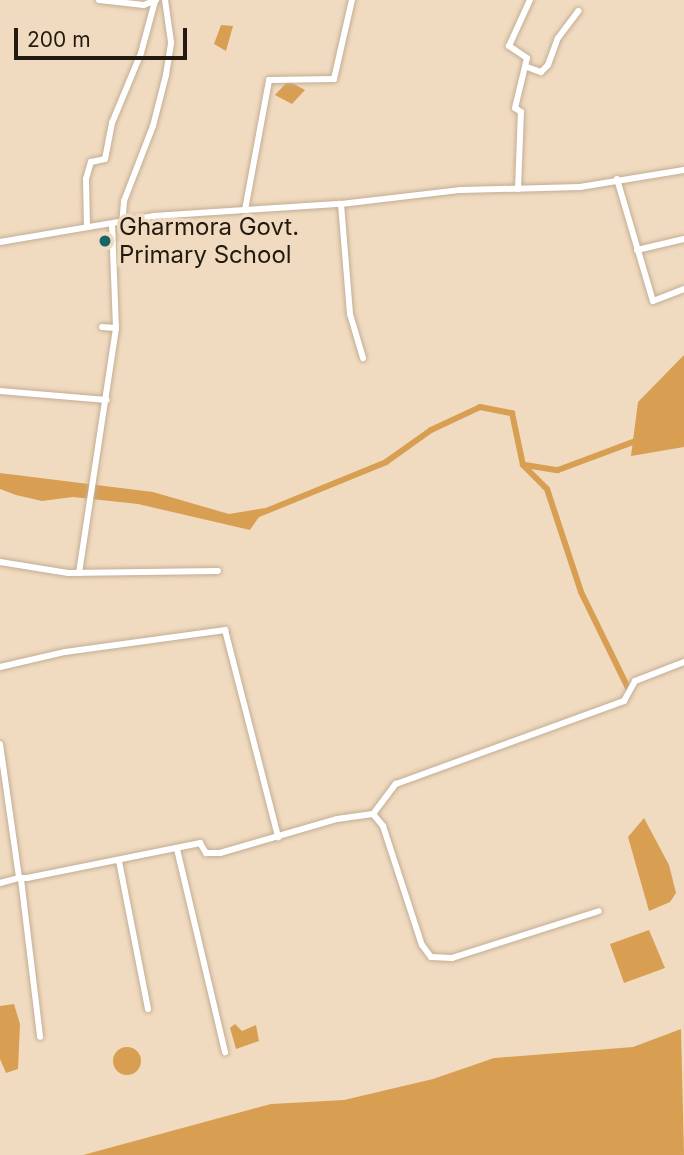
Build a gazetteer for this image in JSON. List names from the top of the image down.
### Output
{
  "places": ["Gharmora Govt. Primary School"],
  "scale_bar": "200 m"
}
